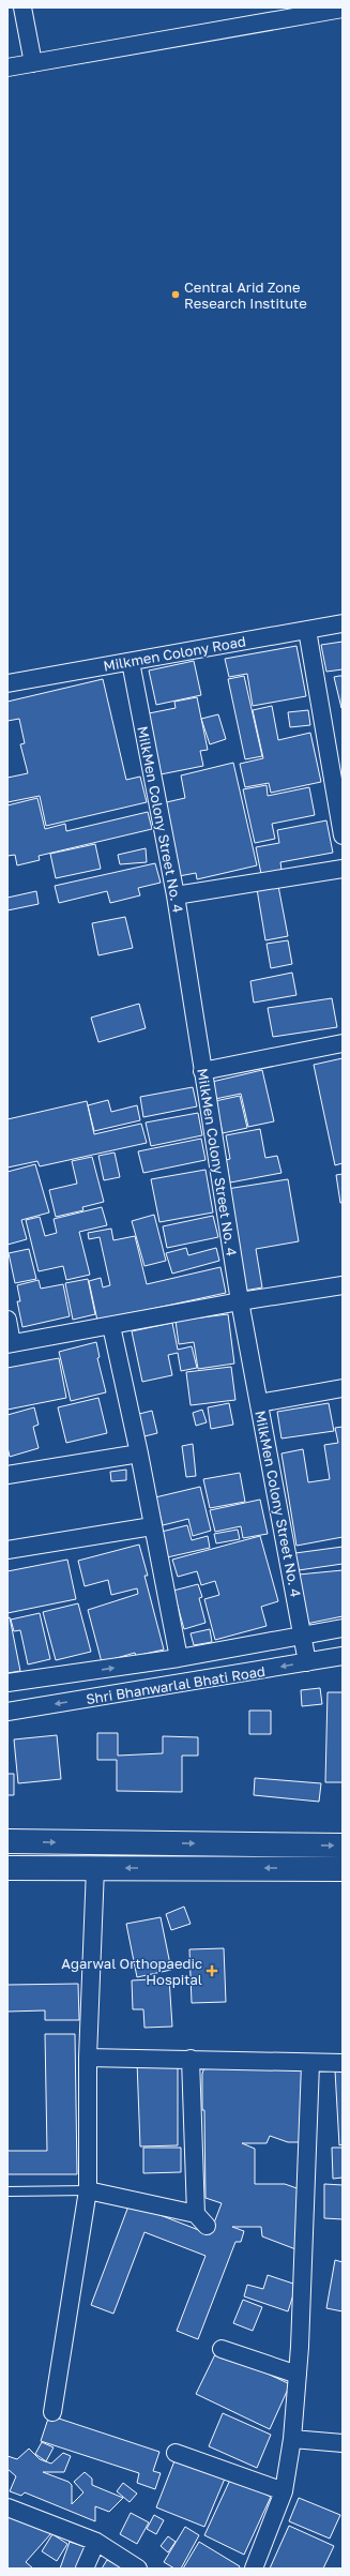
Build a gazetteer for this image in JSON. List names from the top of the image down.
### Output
{
  "streets": {
    "street": ["Milkmen Colony Road", "MilkMen Colony Street No. 4", "Shri Bhanwarlal Bhati Road"]
  },
  "crossings": [
    ["Milkmen Colony Road", "MilkMen Colony Street No. 4"],
    ["MilkMen Colony Street No. 4", "Shri Bhanwarlal Bhati Road"]
  ],
  "places": {
    "other": ["Central Arid Zone Research Institute"],
    "health": ["Agarwal Orthopaedic Hospital"]
  }
}
